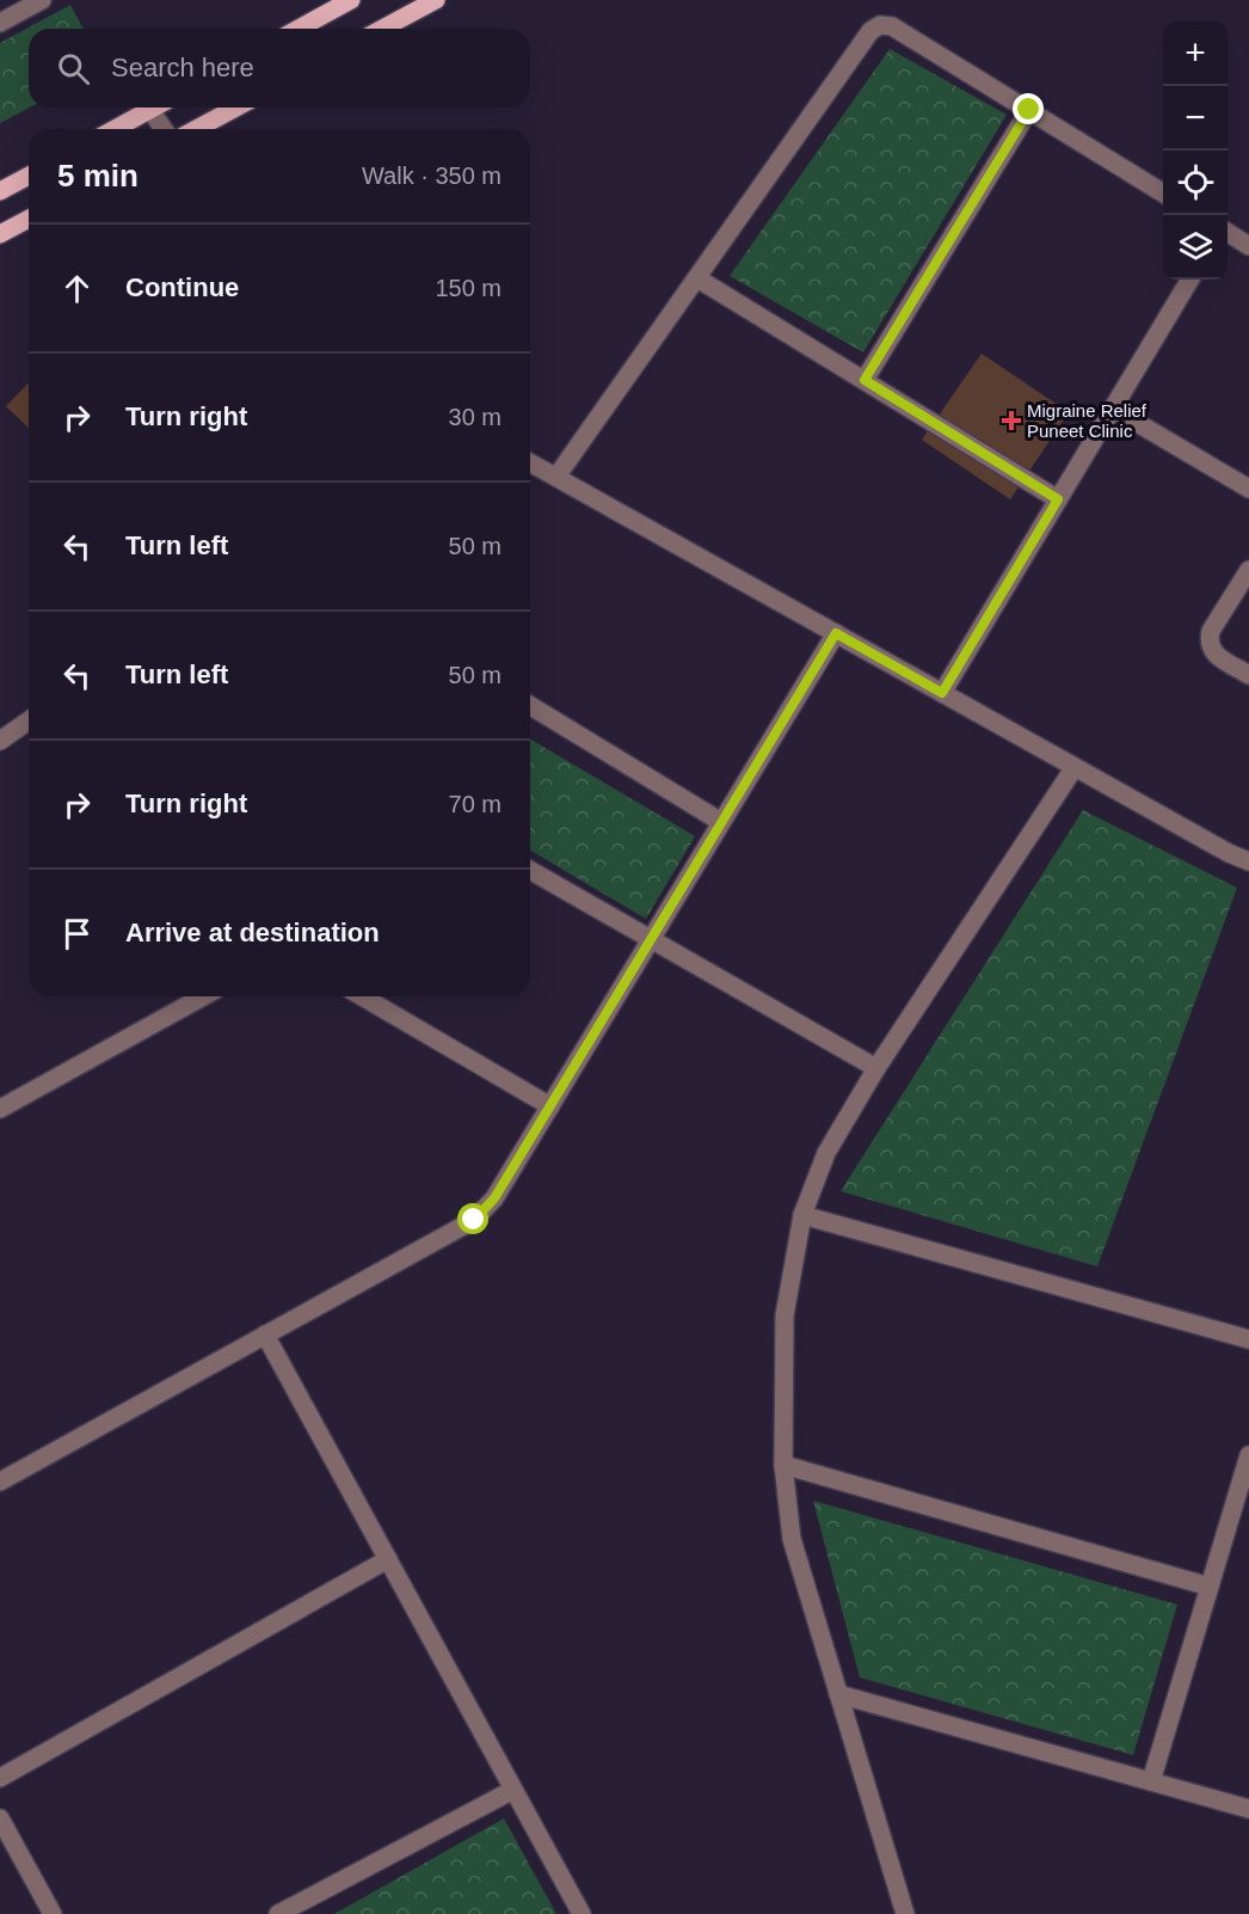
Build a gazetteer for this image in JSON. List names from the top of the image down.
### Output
{
  "places": {
    "health": ["Migraine Relief Puneet Clinic"]
  },
  "page": {
    "map_buttons": ["+", "−"],
    "search": "Search here",
    "heading": ["5 min", "Walk · 350 m"],
    "list": [
      ["Continue", "150 m"],
      ["Turn right", "30 m"],
      ["Turn left", "50 m"],
      ["Turn left", "50 m"],
      ["Turn right", "70 m"],
      "Arrive at destination"
    ]
  }
}
